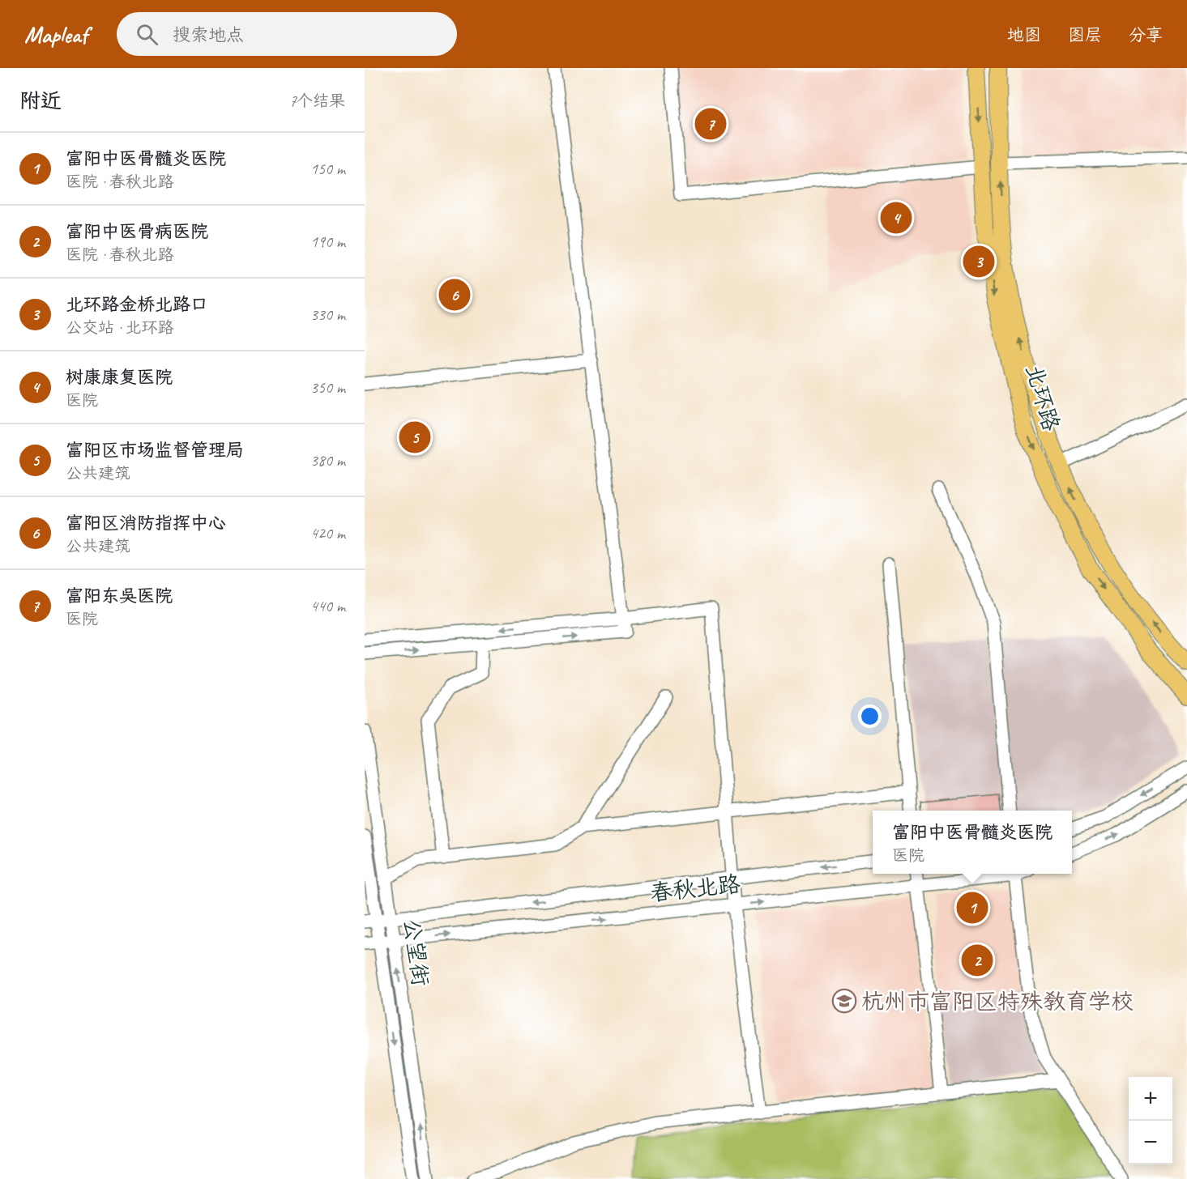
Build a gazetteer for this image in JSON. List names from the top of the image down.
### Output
{
  "streets": {
    "main road": ["北环路"],
    "street": ["春秋北路", "公望街"]
  },
  "crossings": [
    ["春秋北路", "公望街"]
  ],
  "places": {
    "school or university": ["杭州市富阳区特殊教育学校"]
  },
  "page": {
    "header": "Mapleaf",
    "search": "搜索地点",
    "nav": ["地图", "图层", "分享"],
    "heading": ["附近", "7个结果"],
    "pins": [
      "7",
      "4",
      "3",
      "6",
      "5",
      "1",
      "2"
    ],
    "list": [
      {
        "mark": "1",
        "name": "富阳中医骨髓炎医院",
        "note": "医院 · 春秋北路",
        "value": "150 m"
      },
      {
        "mark": "2",
        "name": "富阳中医骨病医院",
        "note": "医院 · 春秋北路",
        "value": "190 m"
      },
      {
        "mark": "3",
        "name": "北环路金桥北路口",
        "note": "公交站 · 北环路",
        "value": "330 m"
      },
      {
        "mark": "4",
        "name": "树康康复医院",
        "note": "医院",
        "value": "350 m"
      },
      {
        "mark": "5",
        "name": "富阳区市场监督管理局",
        "note": "公共建筑",
        "value": "380 m"
      },
      {
        "mark": "6",
        "name": "富阳区消防指挥中心",
        "note": "公共建筑",
        "value": "420 m"
      },
      {
        "mark": "7",
        "name": "富阳东吴医院",
        "note": "医院",
        "value": "440 m"
      }
    ],
    "popup": ["富阳中医骨髓炎医院", "医院"],
    "map_buttons": ["+", "−"]
  }
}
